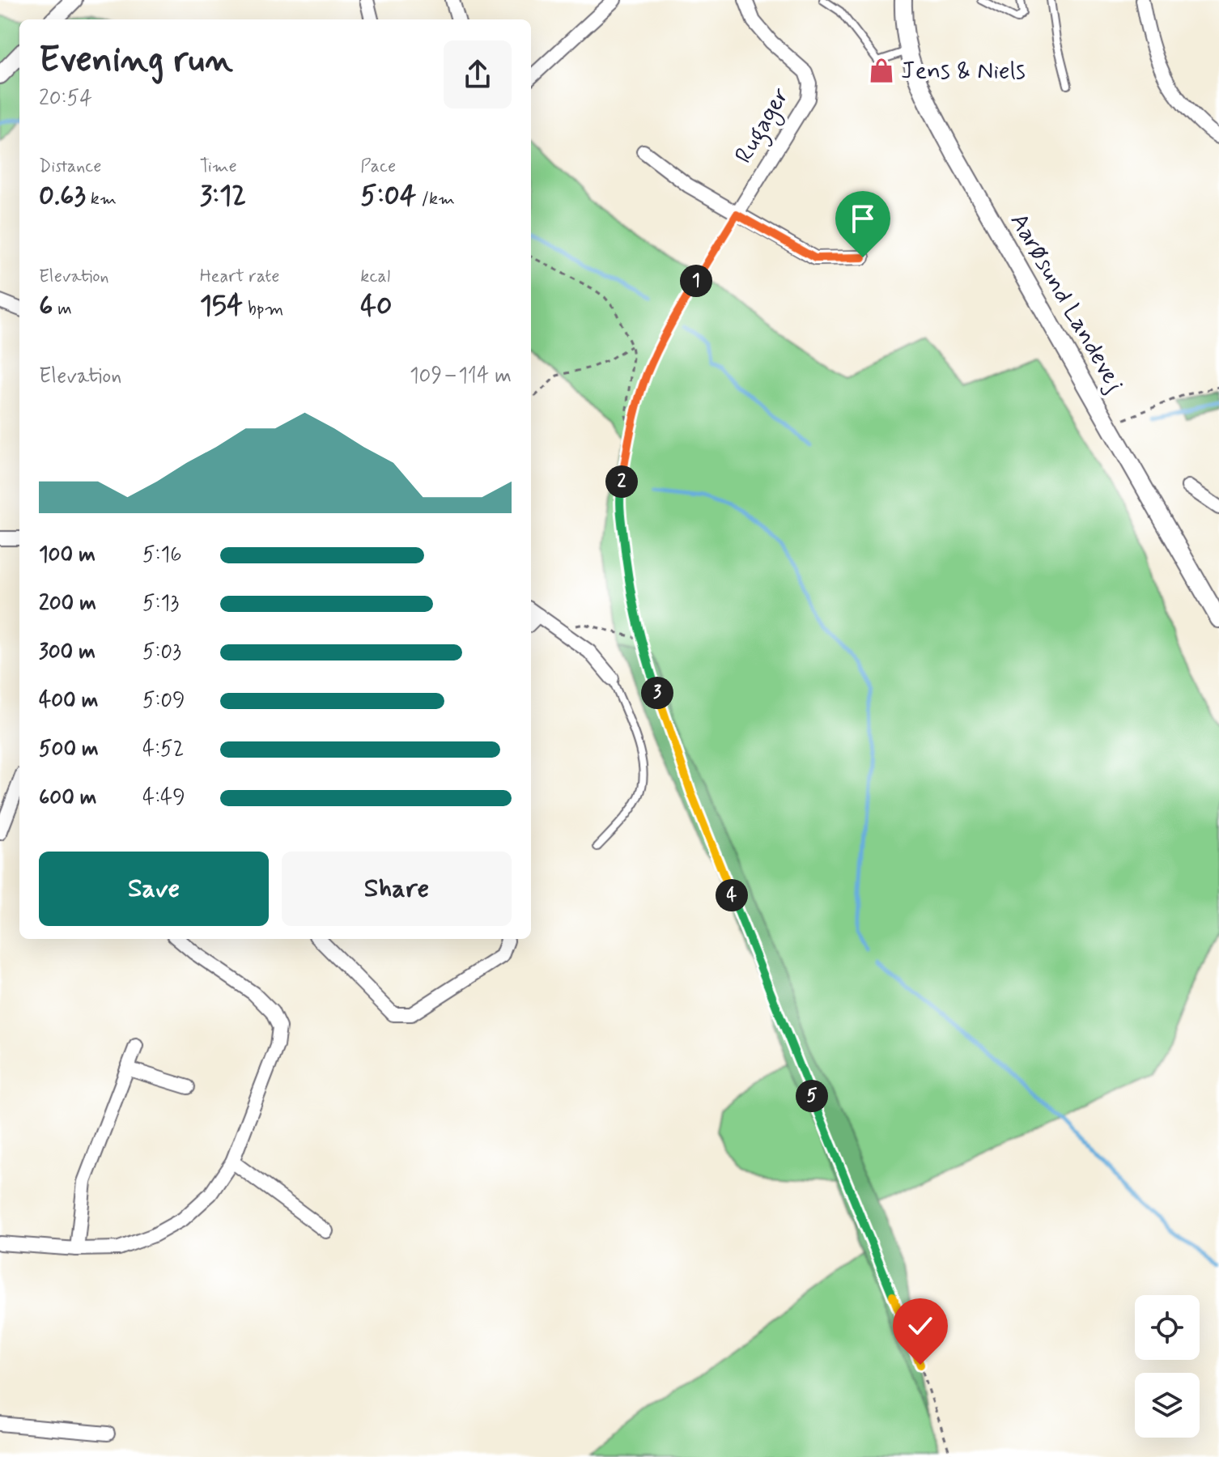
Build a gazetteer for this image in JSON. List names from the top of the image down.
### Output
{
  "streets": {
    "street": ["Rugager", "Aarøsund Landevej"]
  },
  "places": {
    "shop": ["Jens & Niels"]
  },
  "page": {
    "heading": ["Evening run", "20:54"],
    "stats": [
      ["Distance", "0.63 km"],
      ["Time", "3:12"],
      ["Pace", "5:04 /km"],
      ["Elevation", "6 m"],
      ["Heart rate", "154 bpm"],
      ["kcal", "40"]
    ],
    "pins": [
      "1",
      "2",
      "3",
      "4",
      "5"
    ],
    "chart": ["Elevation", "109–114 m"],
    "list": [
      {
        "name": "100 m",
        "note": "5:16"
      },
      {
        "name": "200 m",
        "note": "5:13"
      },
      {
        "name": "300 m",
        "note": "5:03"
      },
      {
        "name": "400 m",
        "note": "5:09"
      },
      {
        "name": "500 m",
        "note": "4:52"
      },
      {
        "name": "600 m",
        "note": "4:49"
      }
    ],
    "buttons": ["Save", "Share"]
  }
}
